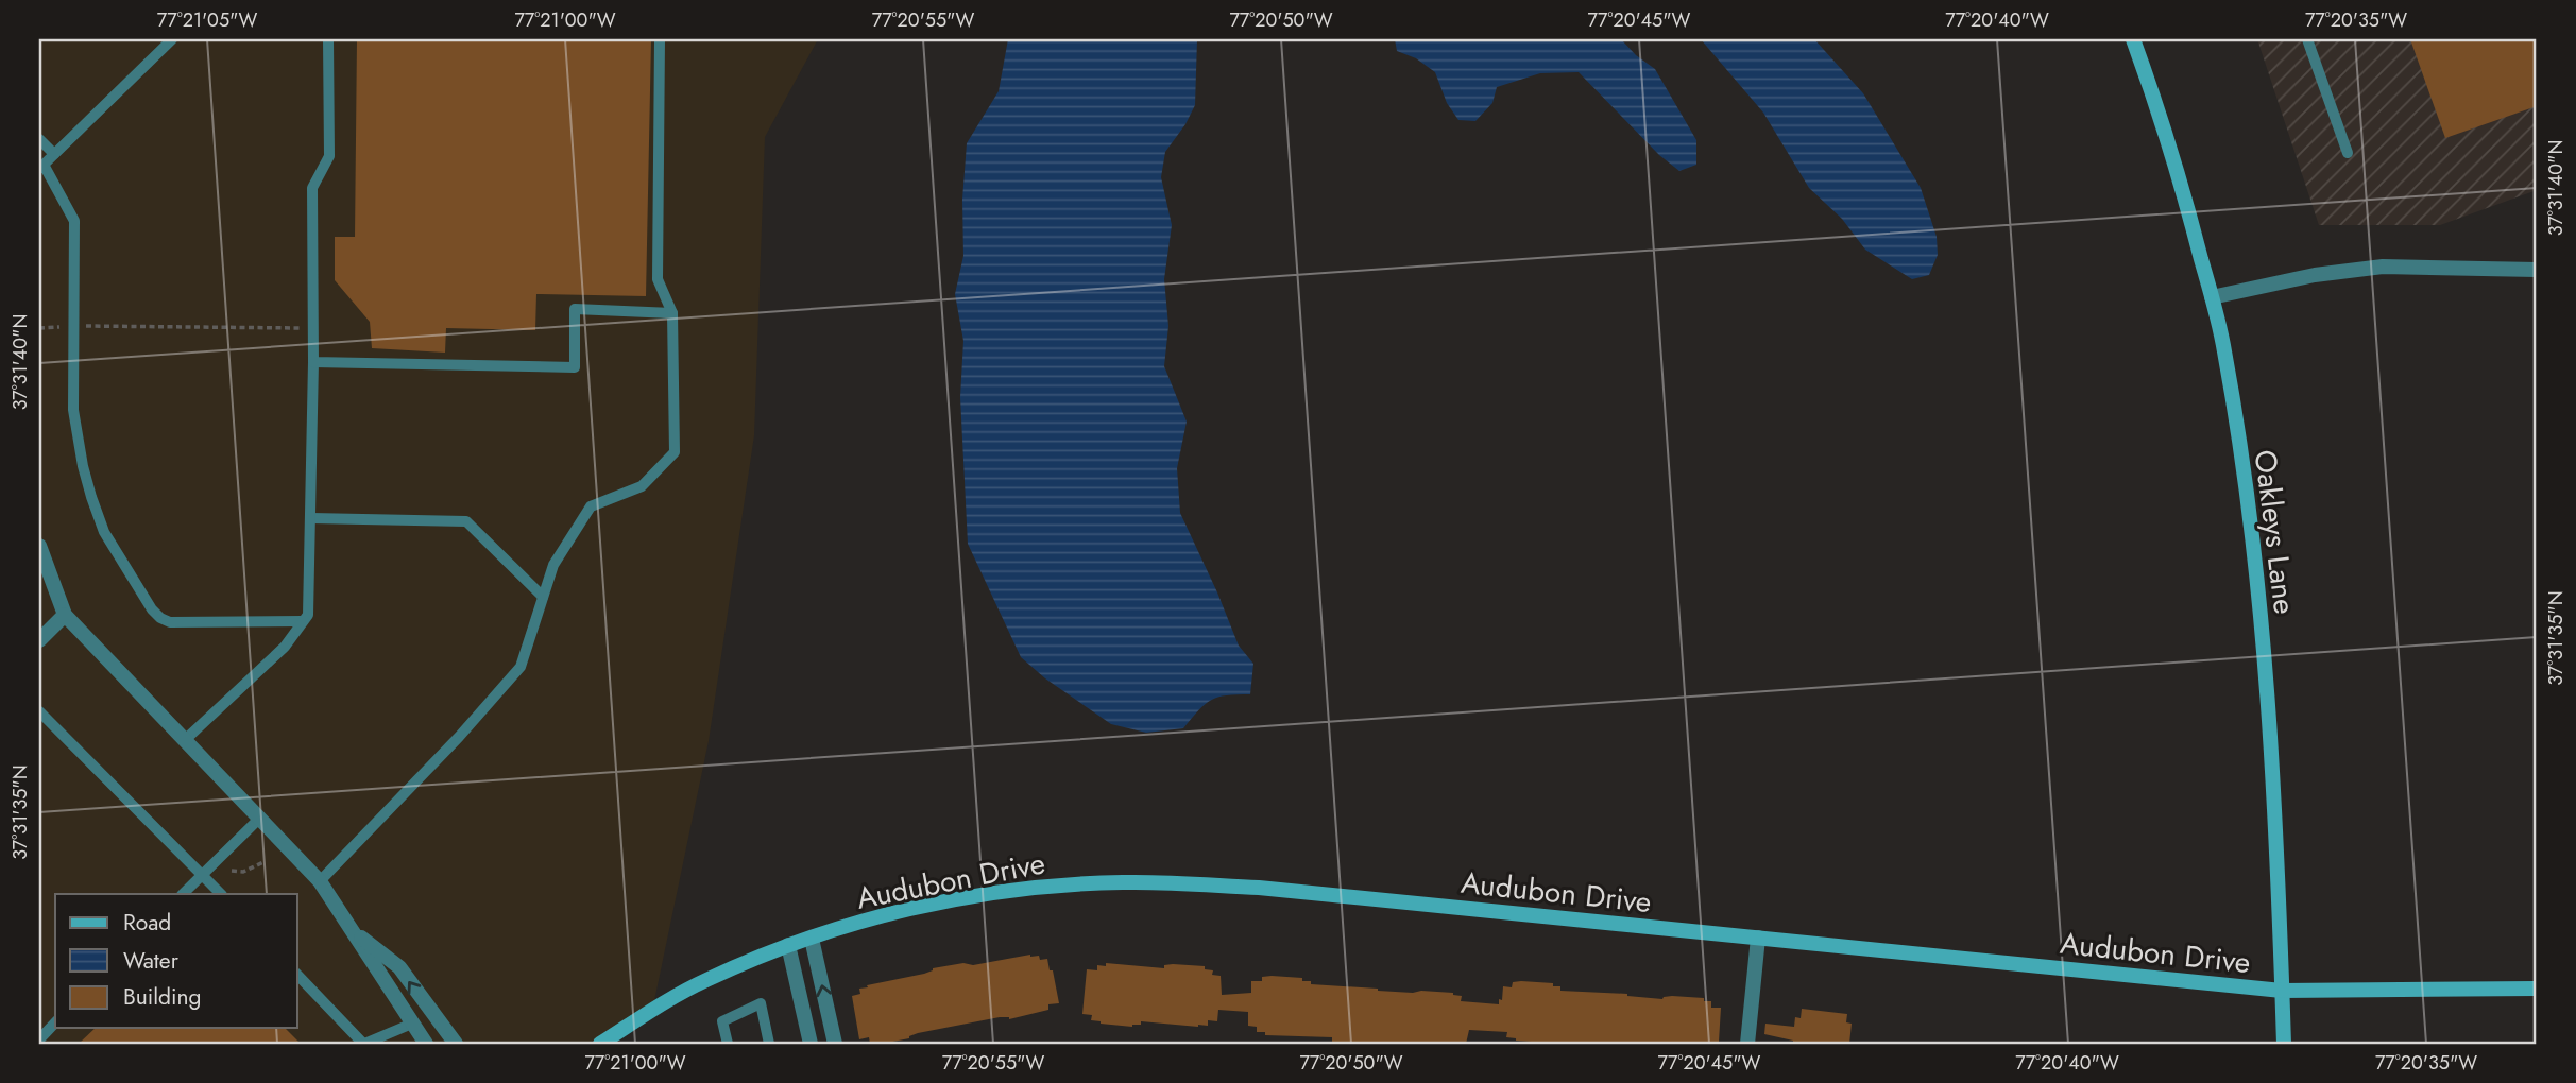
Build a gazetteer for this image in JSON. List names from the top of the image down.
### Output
{
  "streets": {
    "street": ["Oakleys Lane", "Audubon Drive"]
  },
  "crossings": [
    ["Oakleys Lane", "Audubon Drive"]
  ],
  "legend": ["Road", "Water", "Building"],
  "coordinates": [
    "77°21'05\"W",
    "77°21'00\"W",
    "77°20'55\"W",
    "77°20'50\"W",
    "77°20'45\"W",
    "77°20'40\"W",
    "77°20'35\"W",
    "37°31'40\"N",
    "37°31'35\"N"
  ]
}
